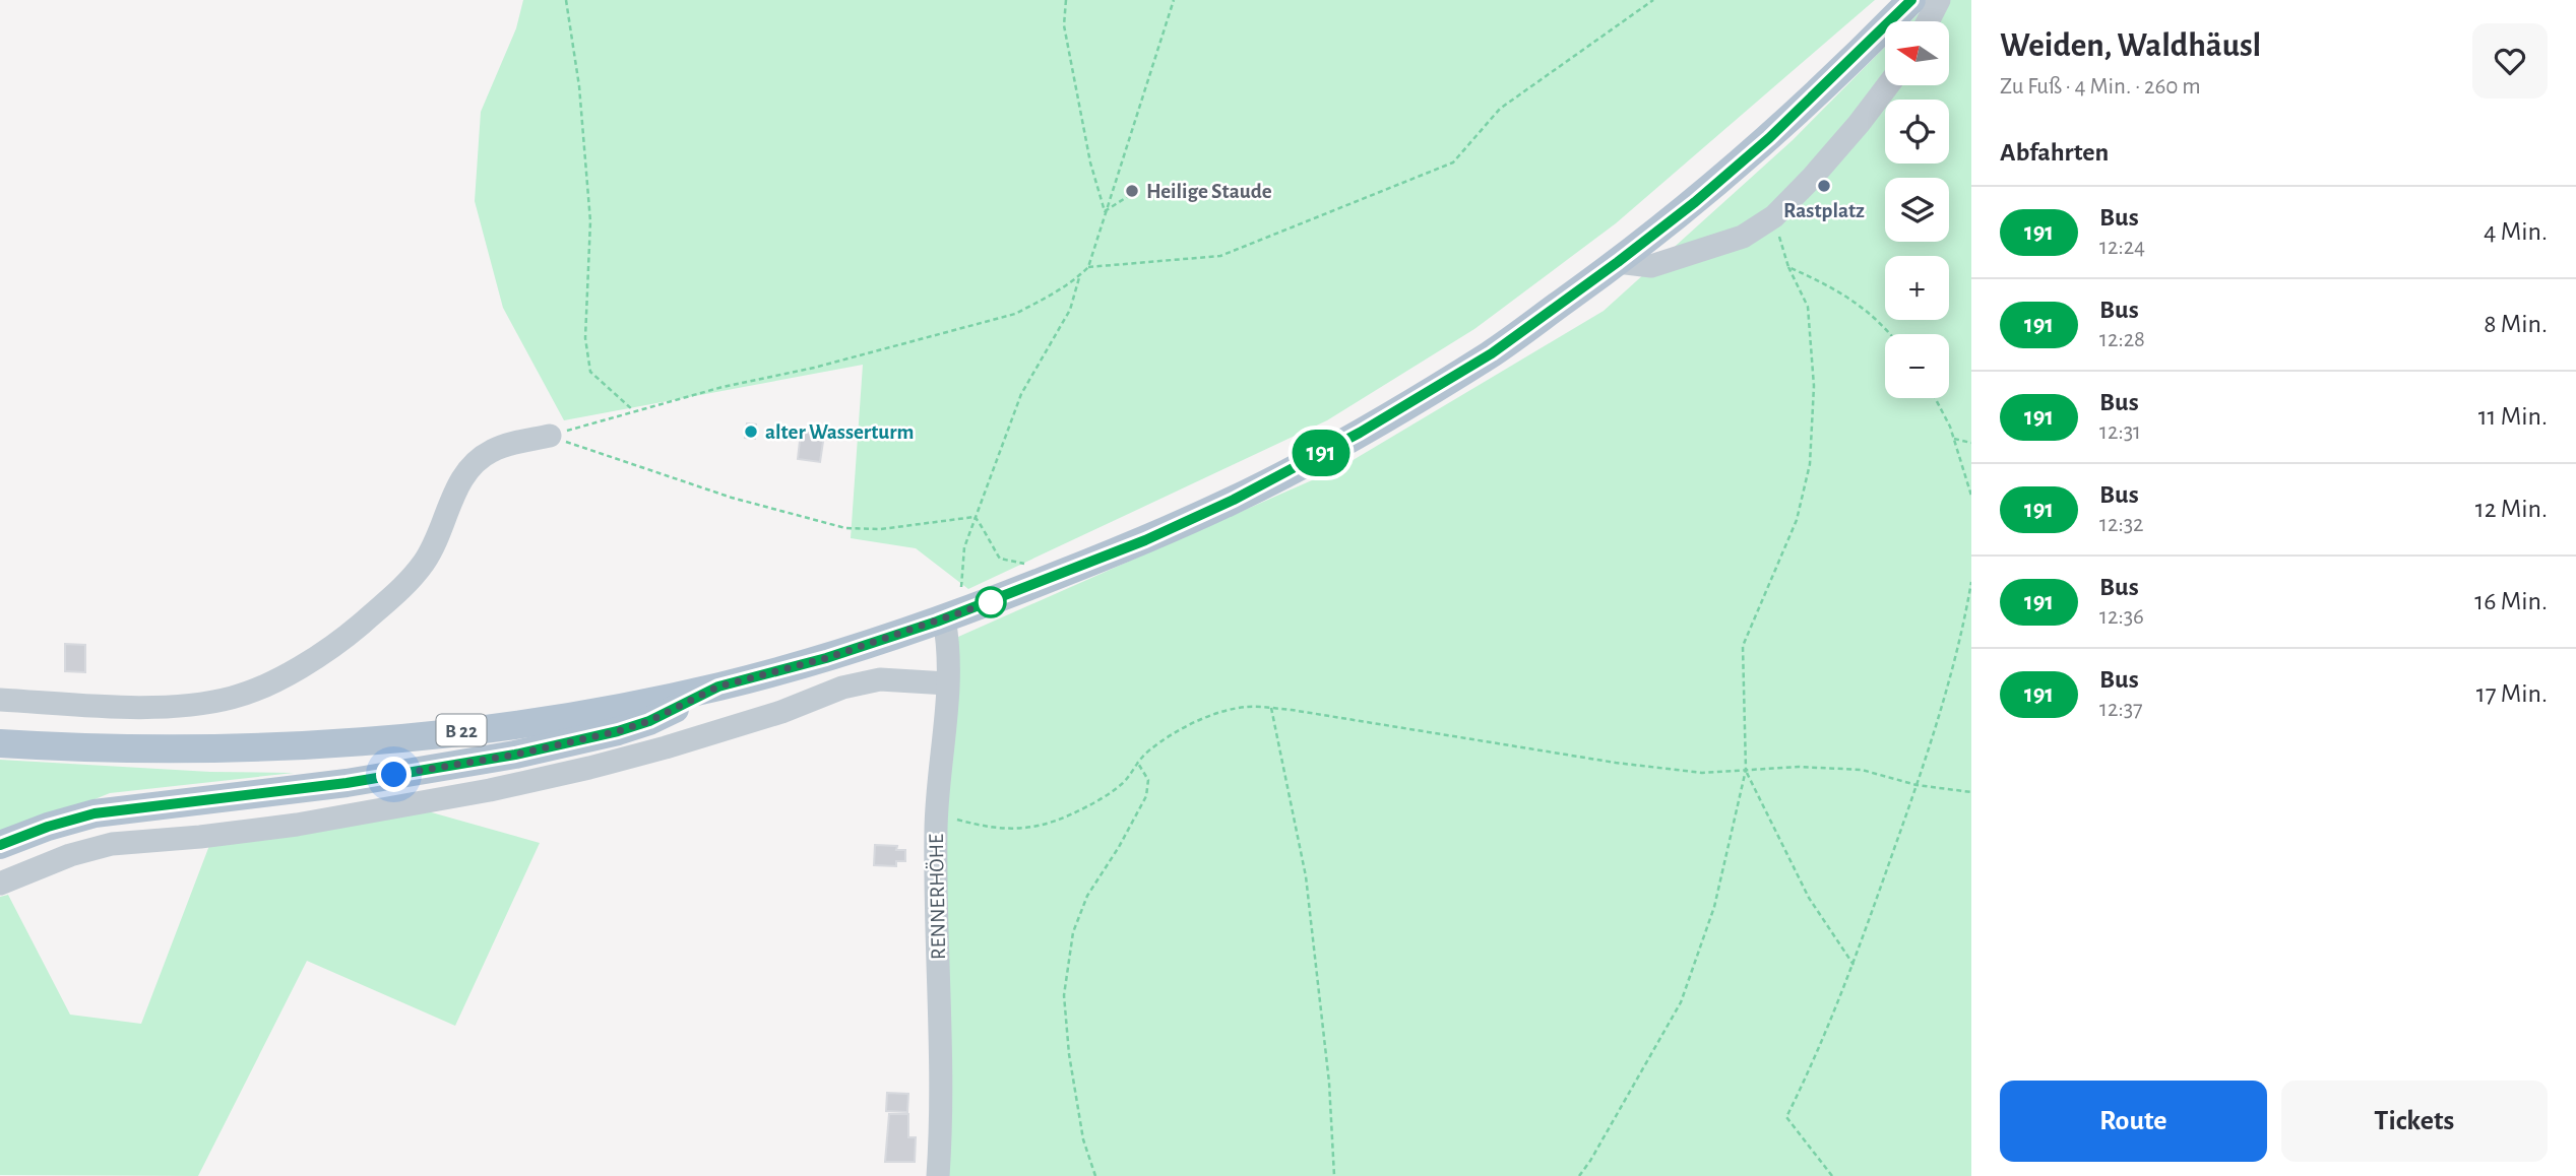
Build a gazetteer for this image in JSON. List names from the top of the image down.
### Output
{
  "streets": {
    "main road": ["B 22"],
    "street": ["RENNERHÖHE"]
  },
  "crossings": [
    ["B 22", "RENNERHÖHE"]
  ],
  "places": ["Rastplatz", "Heilige Staude", "alter Wasserturm"],
  "lines": ["bus line 191"],
  "north": "left",
  "page": {
    "on_map": "191",
    "heading": [
      ["Weiden, Waldhäusl", "Zu Fuß · 4 Min. · 260 m"],
      "Abfahrten"
    ],
    "map_buttons": ["+", "−"],
    "list": [
      {
        "mark": "191",
        "name": "Bus",
        "note": "12:24",
        "value": "4 Min."
      },
      {
        "mark": "191",
        "name": "Bus",
        "note": "12:28",
        "value": "8 Min."
      },
      {
        "mark": "191",
        "name": "Bus",
        "note": "12:31",
        "value": "11 Min."
      },
      {
        "mark": "191",
        "name": "Bus",
        "note": "12:32",
        "value": "12 Min."
      },
      {
        "mark": "191",
        "name": "Bus",
        "note": "12:36",
        "value": "16 Min."
      },
      {
        "mark": "191",
        "name": "Bus",
        "note": "12:37",
        "value": "17 Min."
      }
    ],
    "buttons": ["Route", "Tickets"]
  }
}
